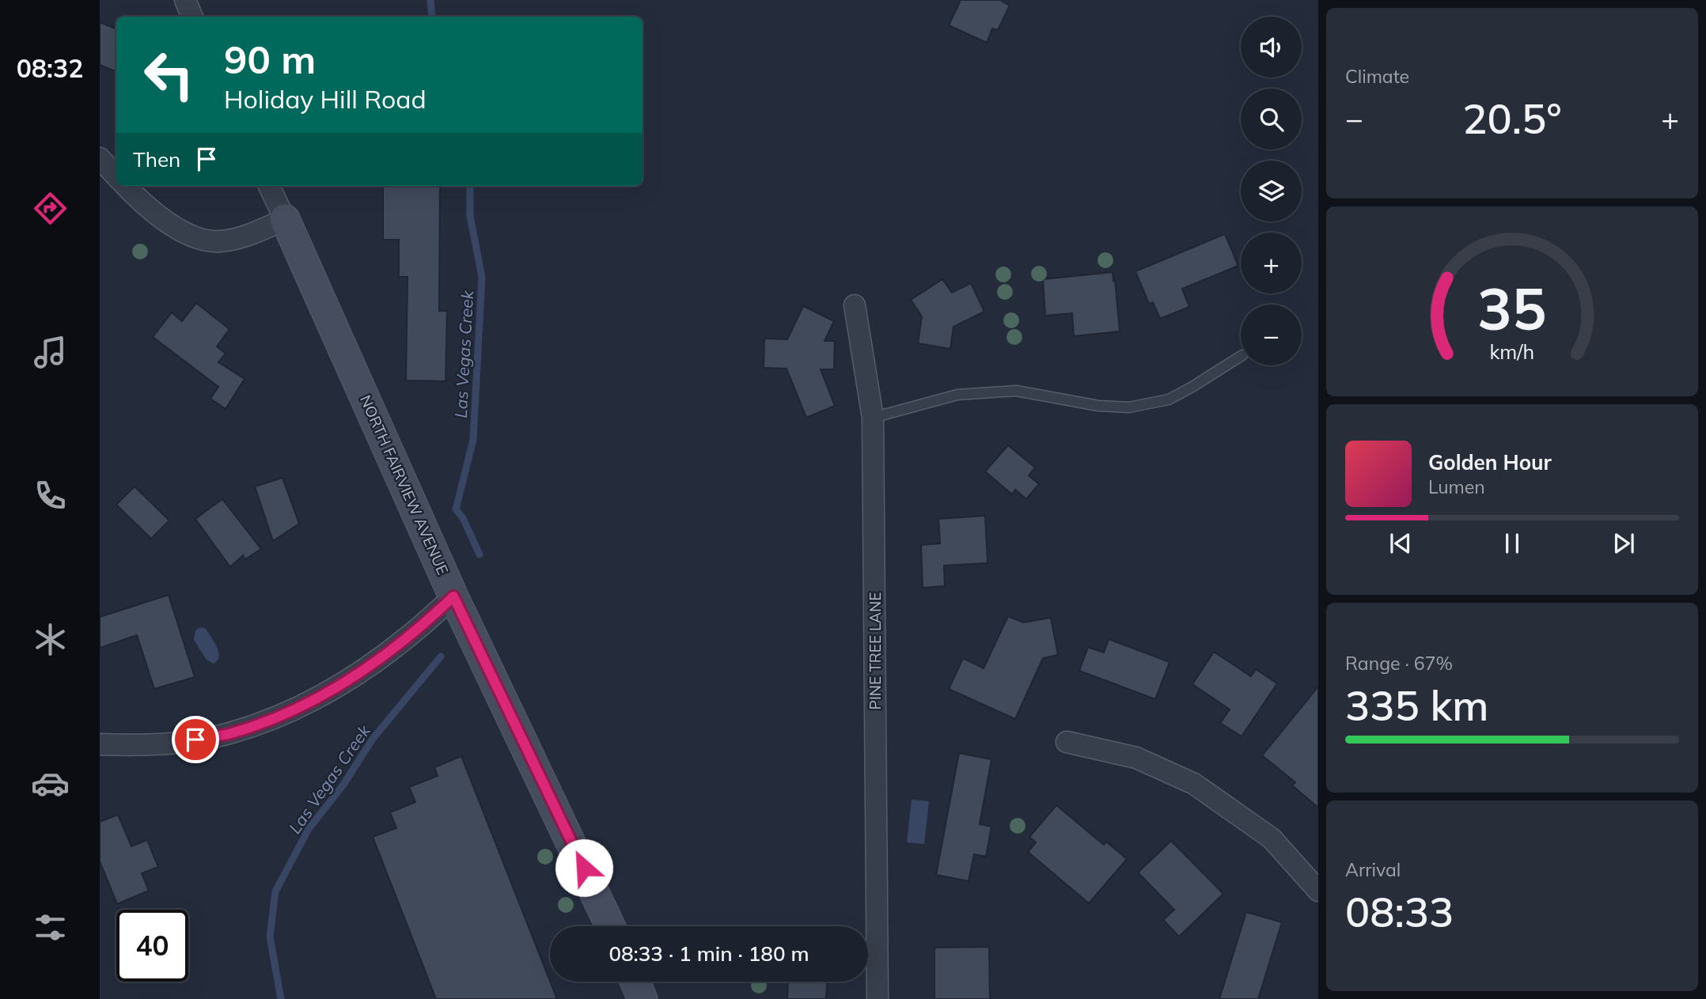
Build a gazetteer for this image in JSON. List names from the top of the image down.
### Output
{
  "streets": {
    "street": ["NORTH FAIRVIEW AVENUE", "PINE TREE LANE"]
  },
  "water": ["Las Vegas Creek"],
  "page": {
    "tabs": "08:32",
    "tile": [
      "Climate",
      ["Range · 67%", "335 km"],
      ["Arrival", "08:33"]
    ],
    "map_buttons": ["+", "−"],
    "turn": ["90 m", "Holiday Hill Road"],
    "heat": ["−", "20.5°", "+"],
    "then": "Then",
    "song": ["Golden Hour", "Lumen"],
    "limit": "40",
    "trip": "08:33 · 1 min · 180 m",
    "gauge": ["35", "km/h"]
  }
}
